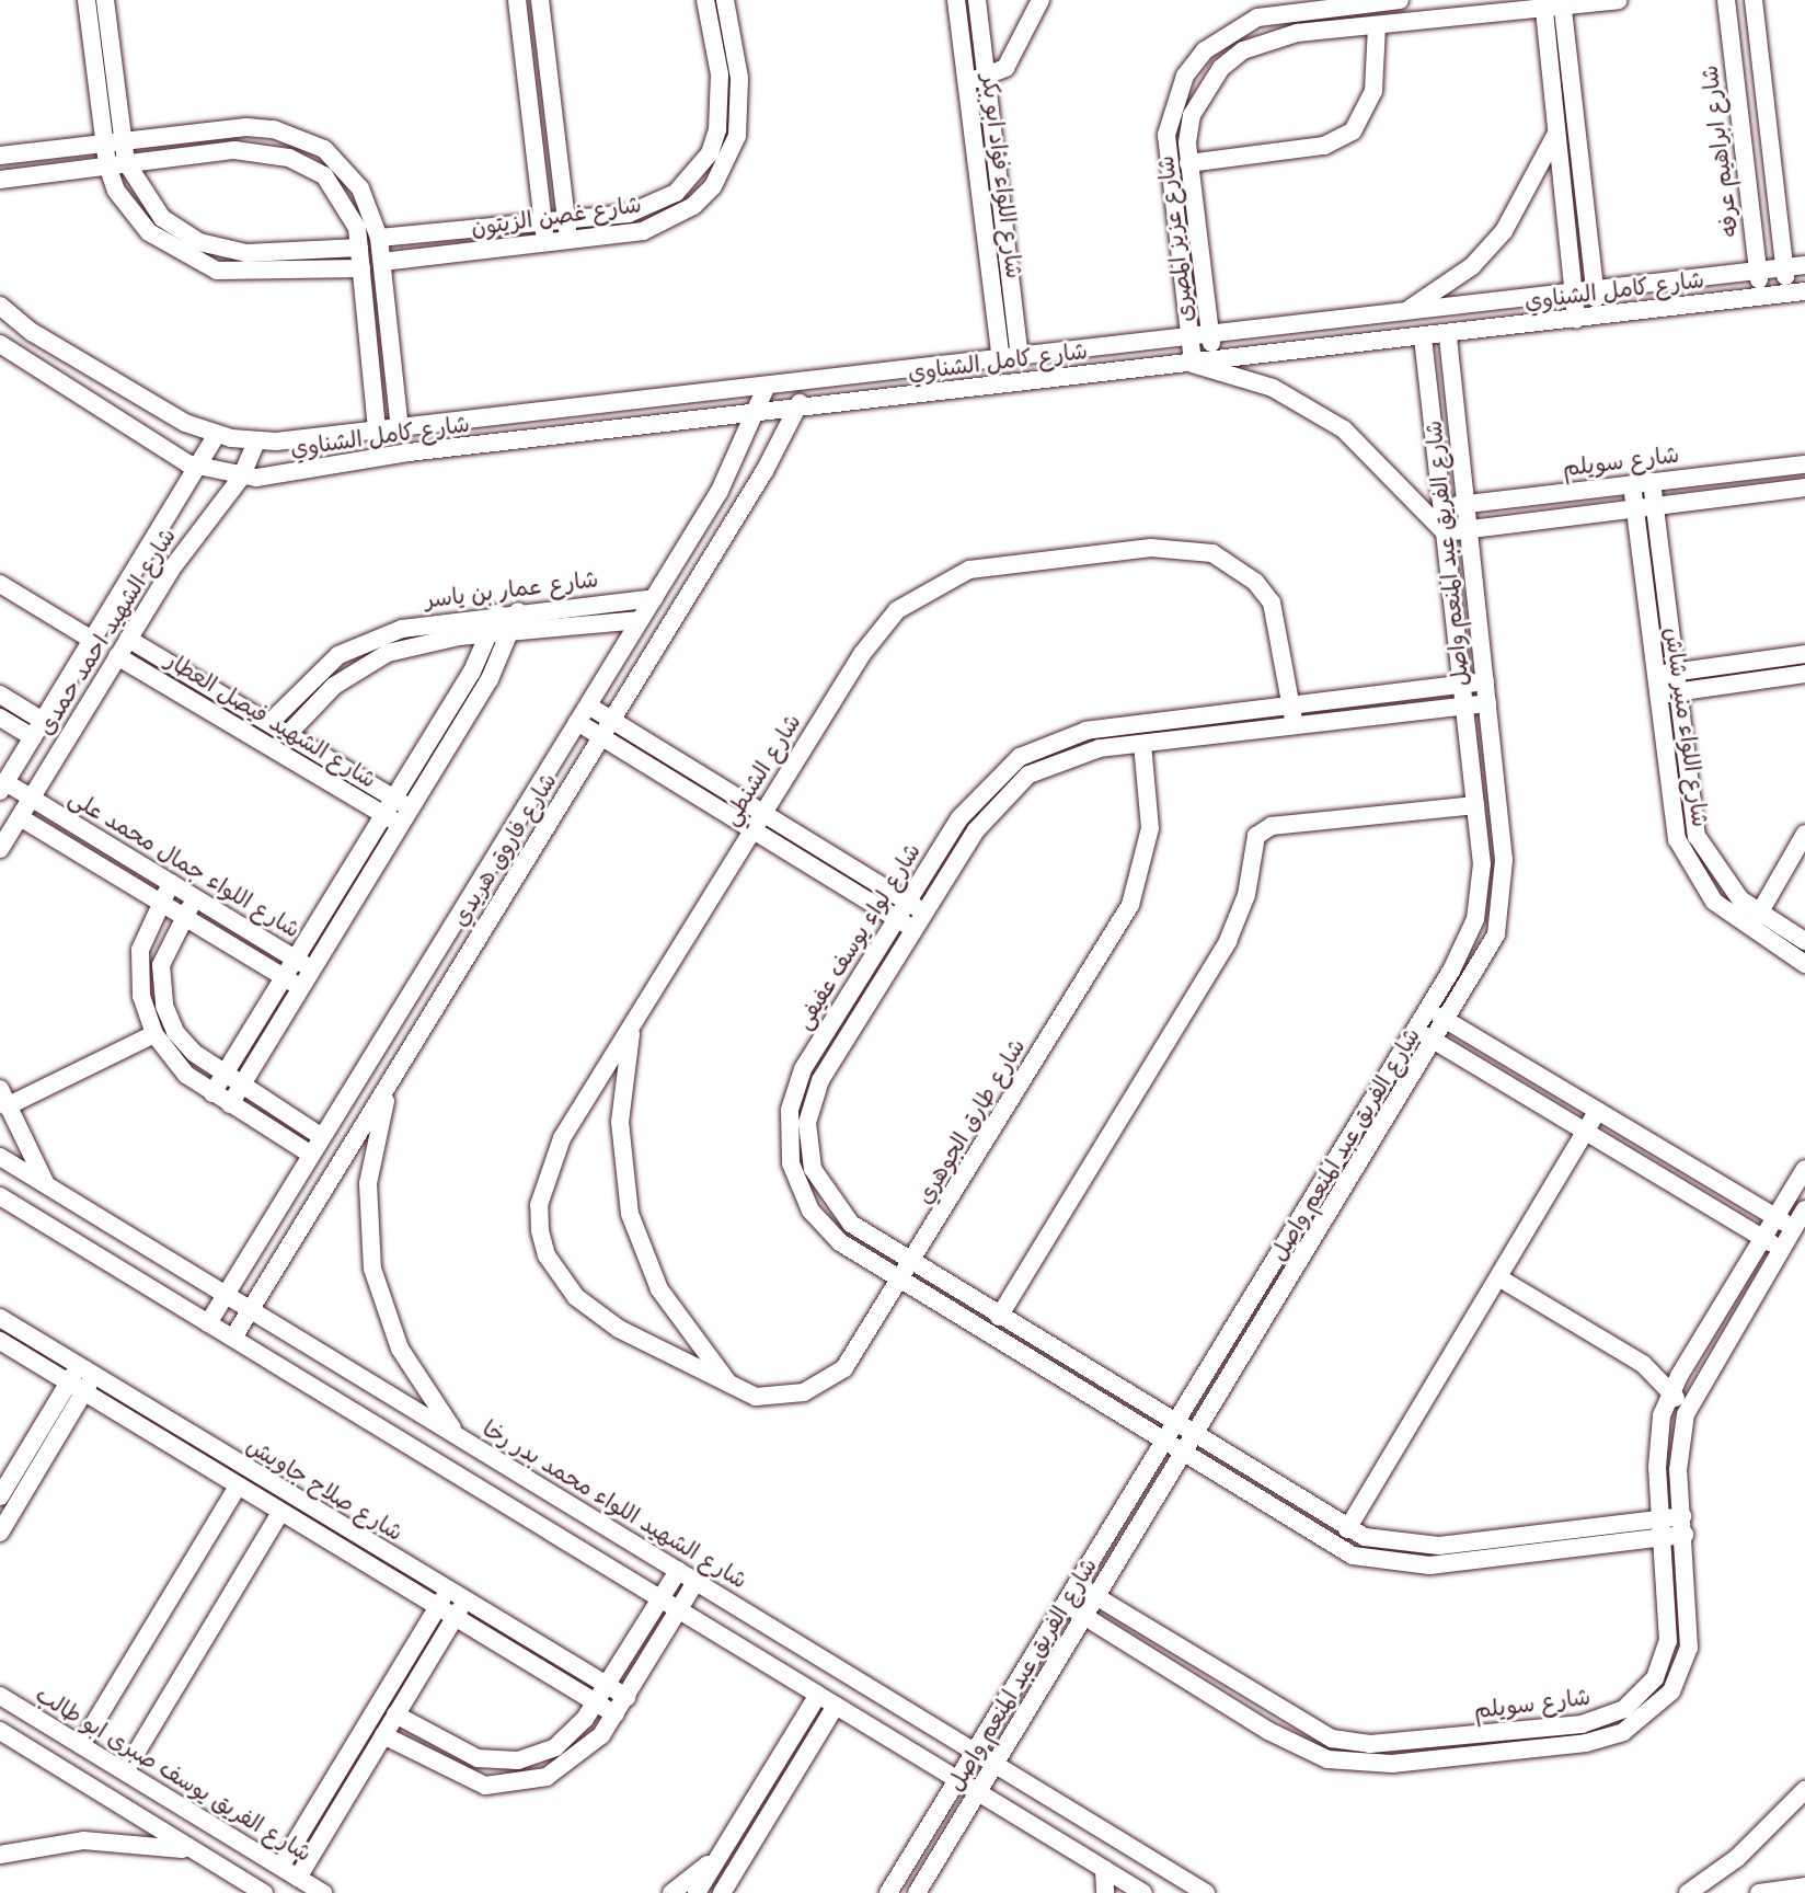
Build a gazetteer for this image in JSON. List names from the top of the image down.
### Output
{
  "streets": {
    "street": [
      "شارع ابراهيم عرفه",
      "شارع اللواء فؤاد ابو بكر",
      "شارع غصن الزيتون",
      "شارع عزيز المصرى",
      "شارع كامل الشناوي",
      "شارع سويلم",
      "شارع الفريق عبد المنعم واصل",
      "شارع عمار بن ياسر",
      "شارع الشهيد احمد حمدى",
      "شارع الشهيد فيصل العطار",
      "شارع اللواء منير شاش",
      "شارع الشنطي",
      "شارع فاروق هريدي",
      "شارع اللواء جمال محمد على",
      "شارع لواء يوسف عفيفى",
      "شارع طارق الجوهري",
      "شارع صلاح جاويش",
      "شارع الشهيد اللواء محمد بدر رخا",
      "شارع الفريق يوسف صبرى ابو طالب"
    ]
  },
  "crossings": [
    ["شارع ابراهيم عرفه", "شارع كامل الشناوي"],
    ["شارع اللواء فؤاد ابو بكر", "شارع كامل الشناوي"],
    ["شارع عزيز المصرى", "شارع كامل الشناوي"],
    ["شارع كامل الشناوي", "شارع الفريق عبد المنعم واصل"],
    ["شارع كامل الشناوي", "شارع الشهيد احمد حمدى"],
    ["شارع كامل الشناوي", "شارع فاروق هريدي"],
    ["شارع سويلم", "شارع الفريق عبد المنعم واصل"],
    ["شارع سويلم", "شارع اللواء منير شاش"],
    ["شارع سويلم", "شارع لواء يوسف عفيفى"],
    ["شارع الفريق عبد المنعم واصل", "شارع لواء يوسف عفيفى"],
    ["شارع الفريق عبد المنعم واصل", "شارع الشهيد اللواء محمد بدر رخا"],
    ["شارع عمار بن ياسر", "شارع الشهيد فيصل العطار"],
    ["شارع عمار بن ياسر", "شارع فاروق هريدي"],
    ["شارع الشهيد احمد حمدى", "شارع الشهيد فيصل العطار"],
    ["شارع الشهيد احمد حمدى", "شارع اللواء جمال محمد على"],
    ["شارع الشنطي", "شارع لواء يوسف عفيفى"],
    ["شارع الشنطي", "شارع طارق الجوهري"],
    ["شارع فاروق هريدي", "شارع الشهيد اللواء محمد بدر رخا"],
    ["شارع لواء يوسف عفيفى", "شارع طارق الجوهري"]
  ]
}
